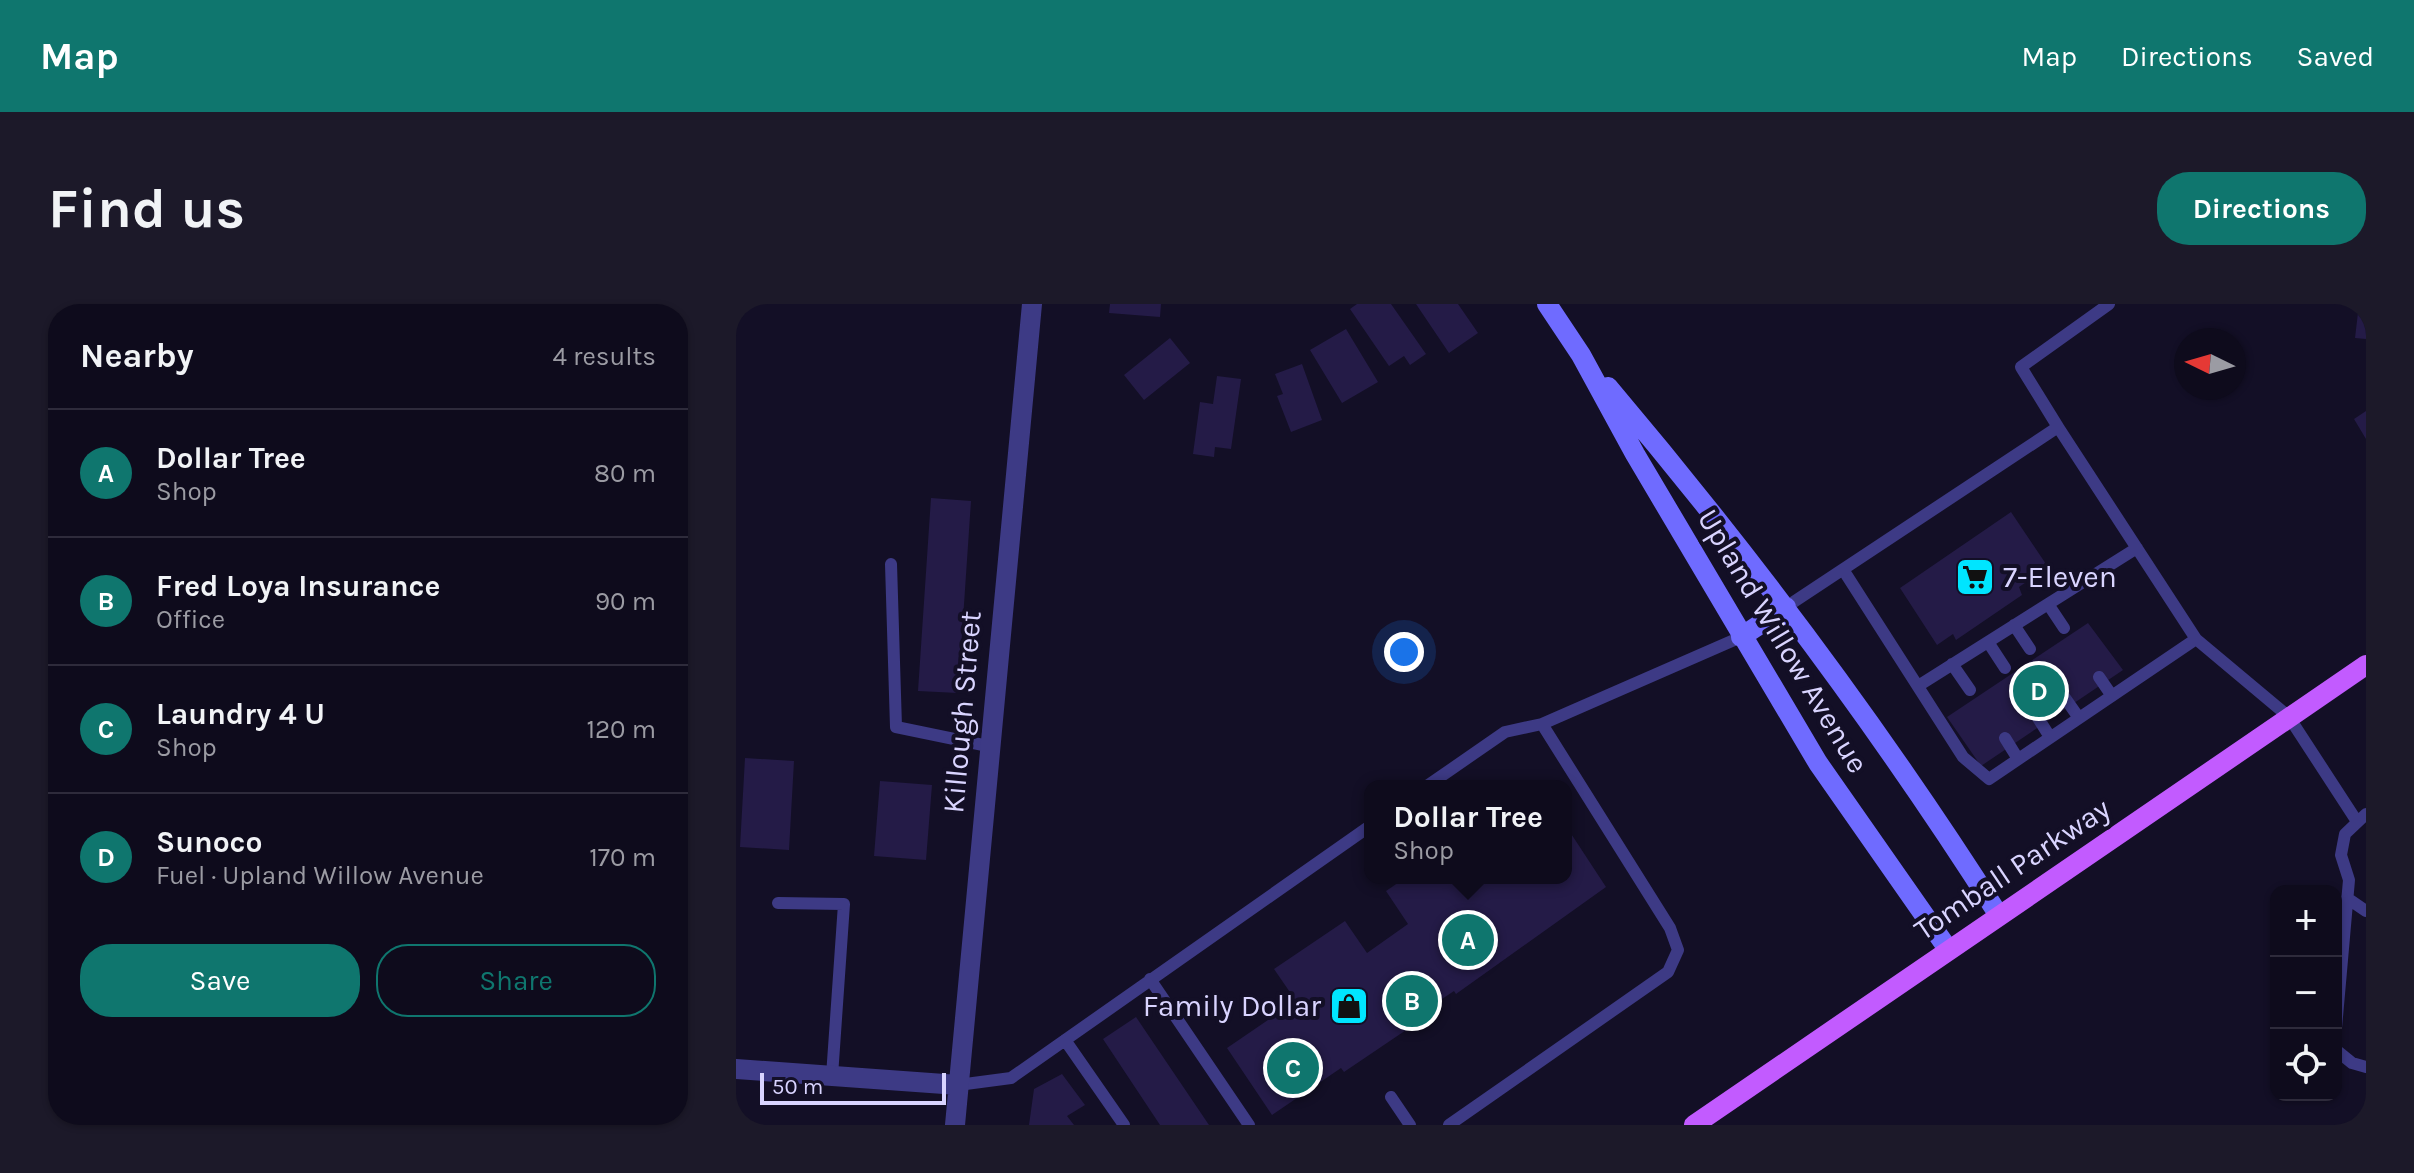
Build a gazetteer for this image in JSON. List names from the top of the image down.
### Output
{
  "streets": {
    "main road": ["Tomball Parkway"],
    "street": ["Upland Willow Avenue", "Killough Street"]
  },
  "crossings": [
    ["Upland Willow Avenue", "Tomball Parkway"]
  ],
  "places": {
    "supermarket": ["7-Eleven"],
    "shop": ["Family Dollar"]
  },
  "scale_bar": "50 m",
  "north": "left",
  "page": {
    "header": "Map",
    "nav": ["Map", "Directions", "Saved"],
    "buttons": [
      "Directions",
      ["Save", "Share"]
    ],
    "title": "Find us",
    "heading": ["Nearby", "4 results"],
    "list": [
      {
        "mark": "A",
        "name": "Dollar Tree",
        "note": "Shop",
        "value": "80 m"
      },
      {
        "mark": "B",
        "name": "Fred Loya Insurance",
        "note": "Office",
        "value": "90 m"
      },
      {
        "mark": "C",
        "name": "Laundry 4 U",
        "note": "Shop",
        "value": "120 m"
      },
      {
        "mark": "D",
        "name": "Sunoco",
        "note": "Fuel · Upland Willow Avenue",
        "value": "170 m"
      }
    ],
    "pins": [
      "D",
      "A",
      "B",
      "C"
    ],
    "popup": ["Dollar Tree", "Shop"],
    "map_buttons": ["+", "−"],
    "scale": "50 m"
  }
}
